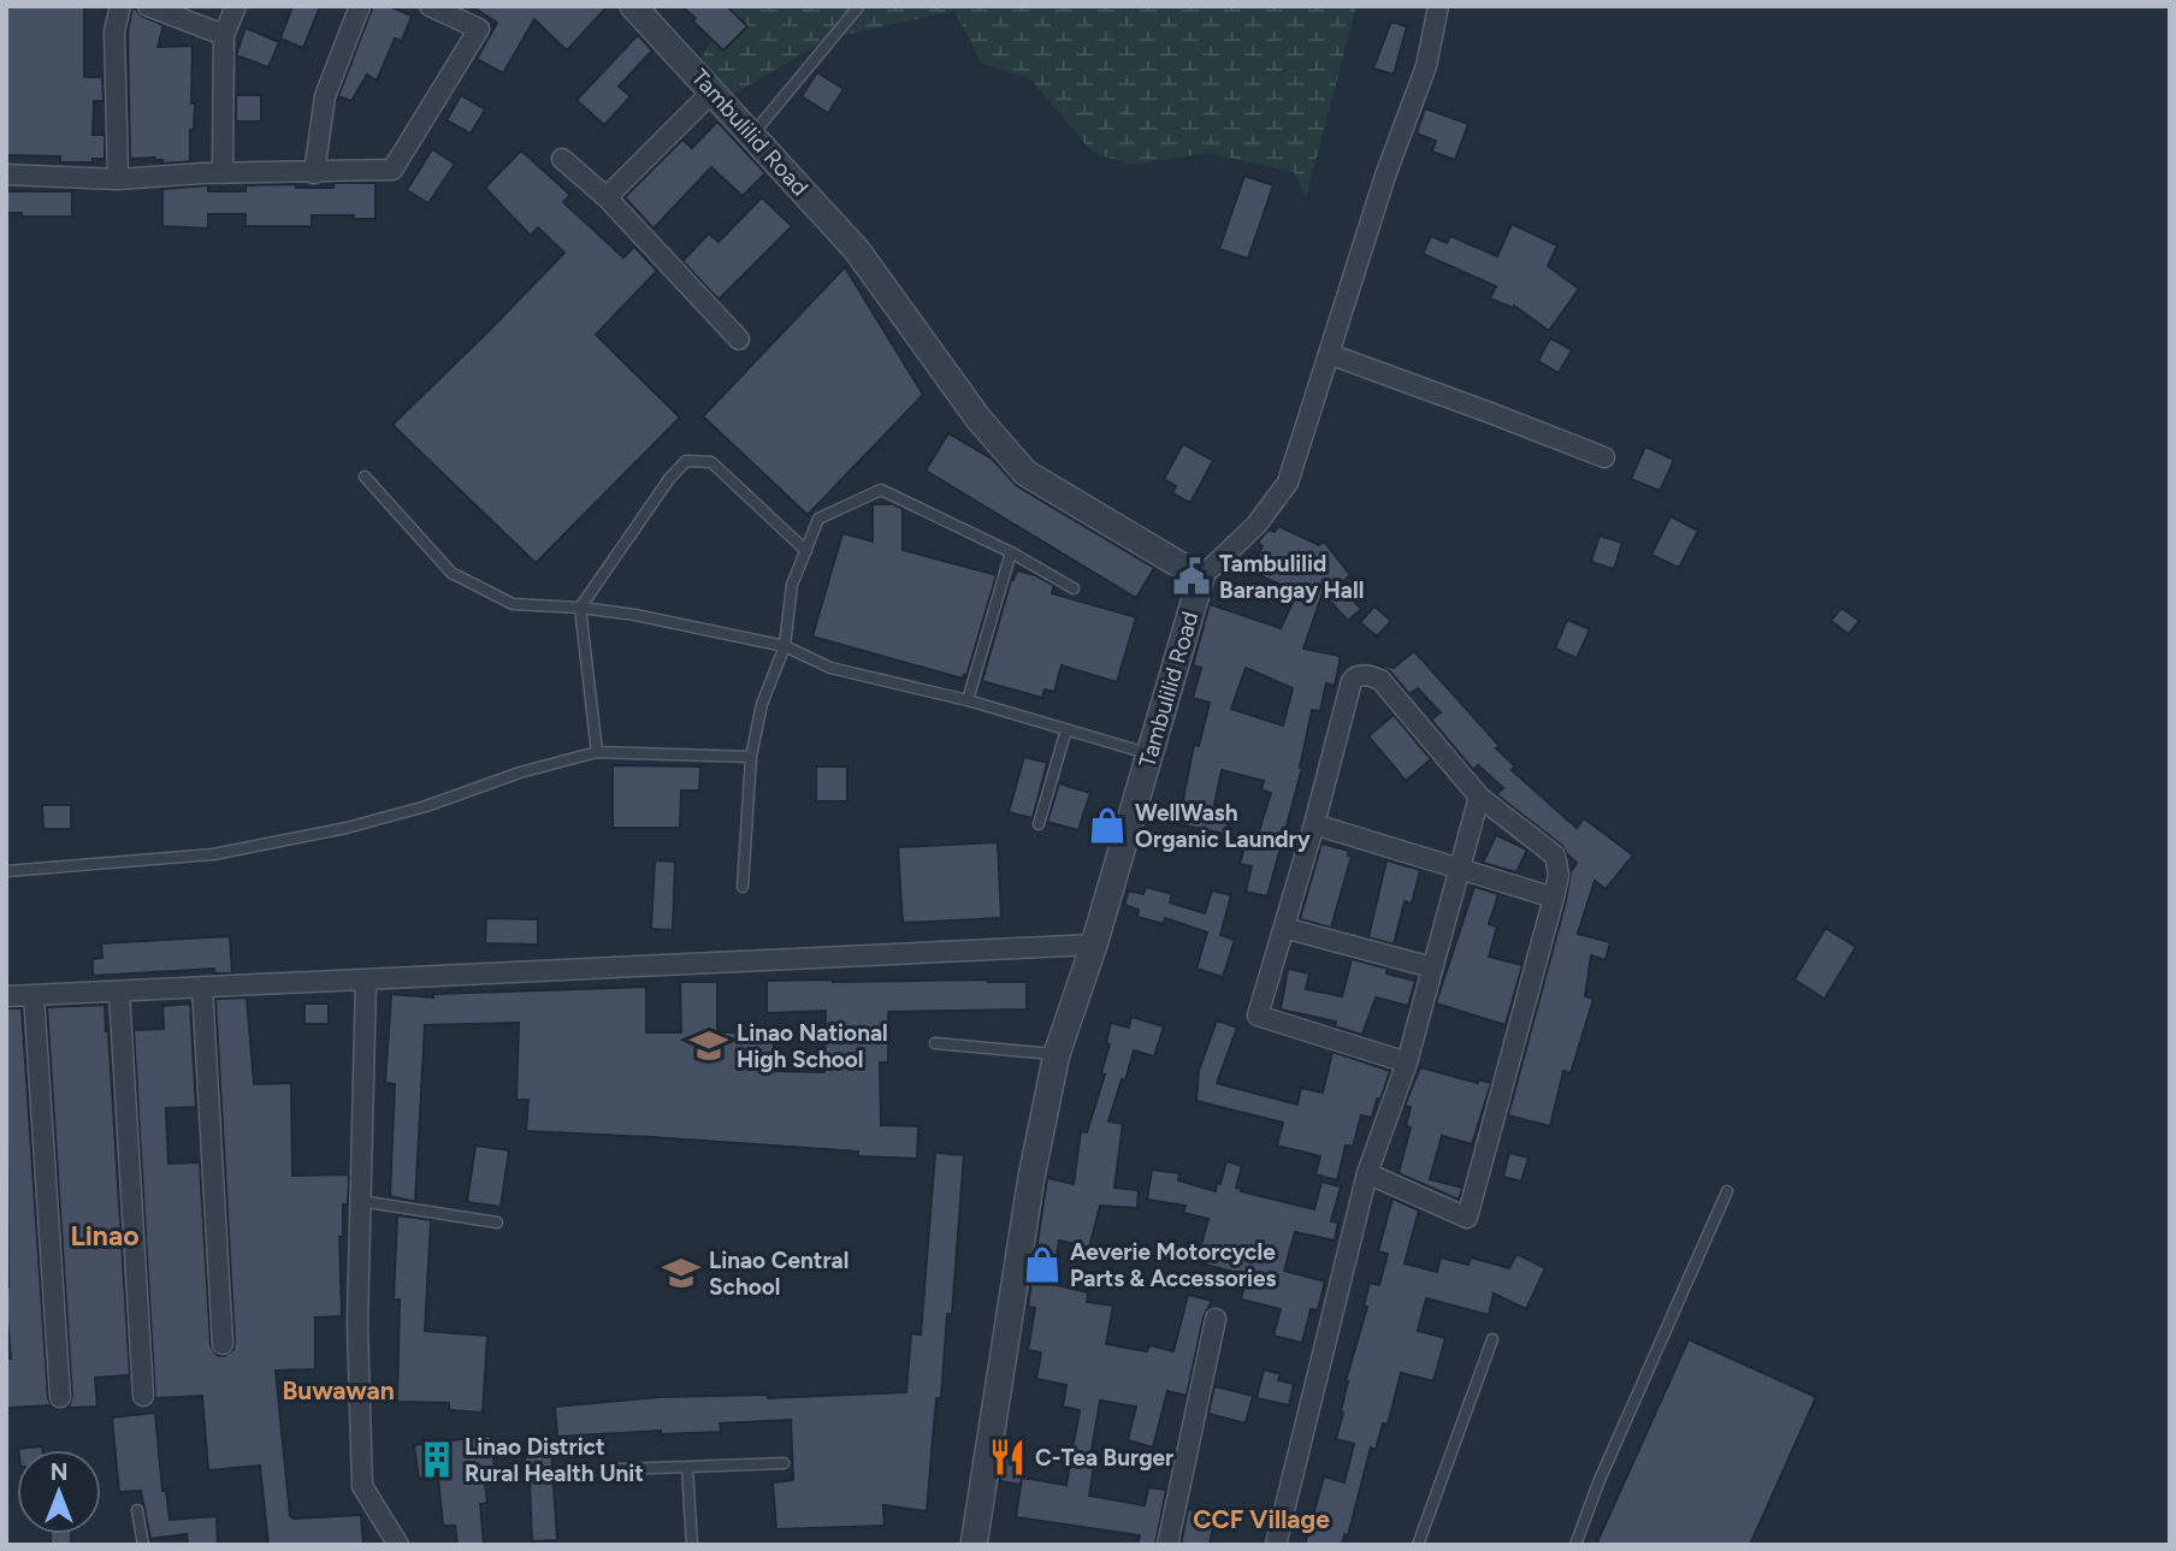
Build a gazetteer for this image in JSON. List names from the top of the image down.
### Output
{
  "streets": {
    "street": ["Tambulilid Road"]
  },
  "districts": ["Linao", "Buwawan", "CCF Village"],
  "places": {
    "public building": ["Tambulilid Barangay Hall"],
    "shop": ["WellWash Organic Laundry", "Aeverie Motorcycle Parts & Accessories"],
    "school or university": ["Linao National High School", "Linao Central School"],
    "restaurant": ["C-Tea Burger"],
    "building": ["Linao District Rural Health Unit"]
  },
  "north": "top"
}
